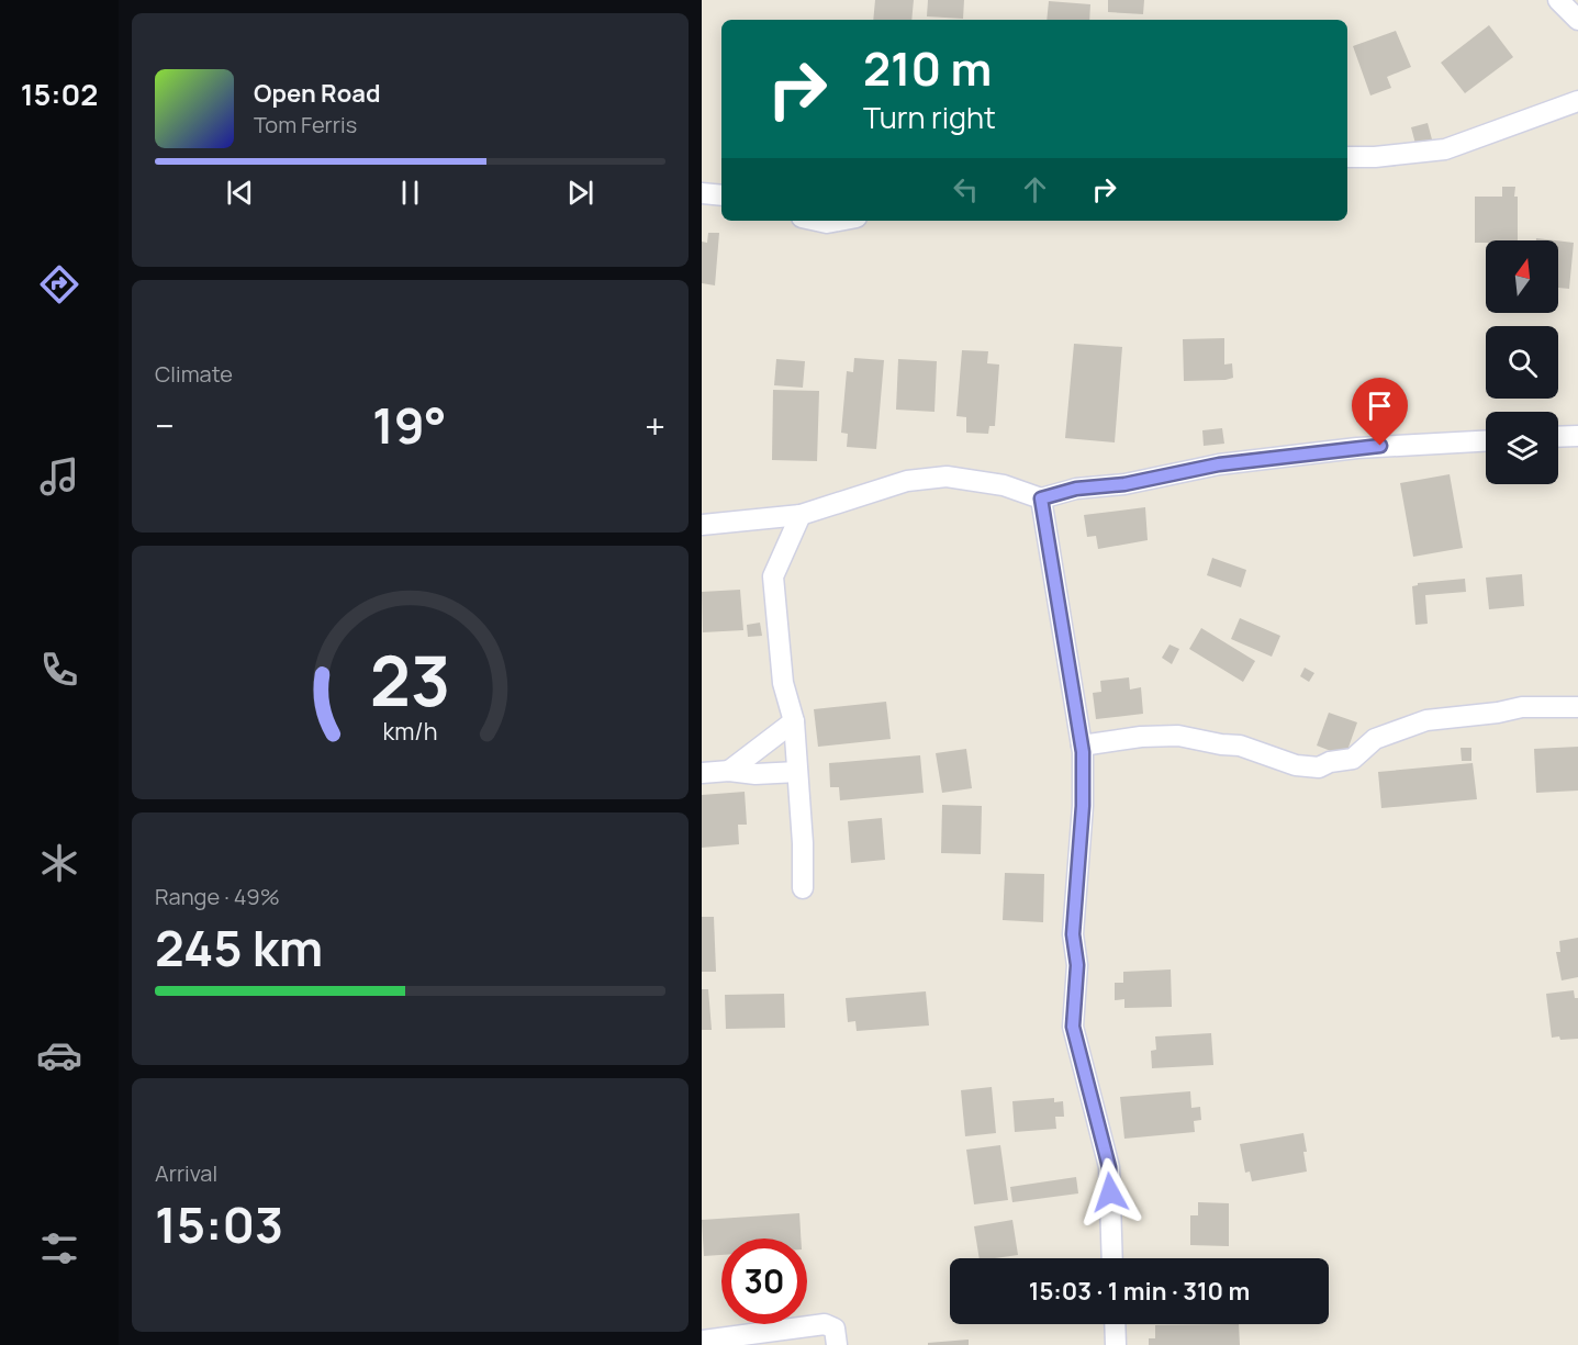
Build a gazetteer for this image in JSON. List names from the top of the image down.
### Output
{
  "north": "top",
  "page": {
    "tabs": "15:02",
    "turn": ["210 m", "Turn right"],
    "song": ["Open Road", "Tom Ferris"],
    "tile": [
      "Climate",
      ["Range · 49%", "245 km"],
      ["Arrival", "15:03"]
    ],
    "heat": ["−", "19°", "+"],
    "limit": "30",
    "trip": "15:03 · 1 min · 310 m",
    "gauge": ["23", "km/h"]
  }
}
